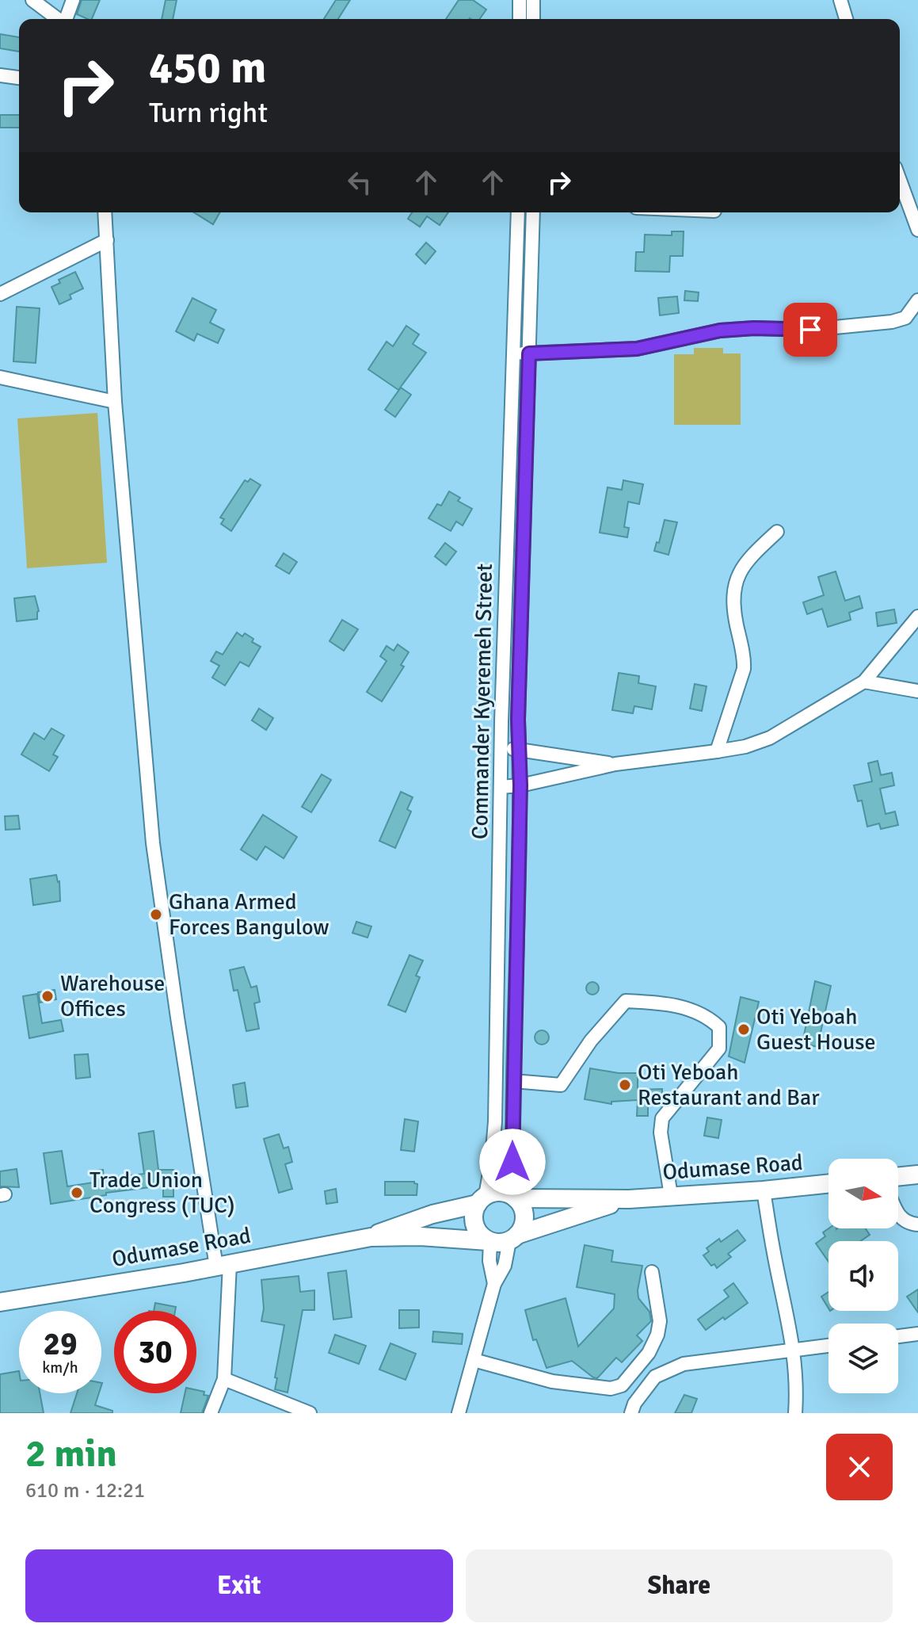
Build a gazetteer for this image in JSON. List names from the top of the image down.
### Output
{
  "streets": {
    "main road": ["Odumase Road"],
    "street": ["Commander Kyeremeh Street"]
  },
  "crossings": [
    ["Commander Kyeremeh Street", "Odumase Road"]
  ],
  "places": [
    "Ghana Armed Forces Bangulow",
    "Warehouse Offices",
    "Oti Yeboah Guest House",
    "Oti Yeboah Restaurant and Bar",
    "Trade Union Congress (TUC)"
  ],
  "north": "right",
  "page": {
    "turn": ["450 m", "Turn right"],
    "speed": "29 km/h",
    "limit": "30",
    "heading": ["2 min", "610 m · 12:21"],
    "buttons": ["Exit", "Share"]
  }
}
